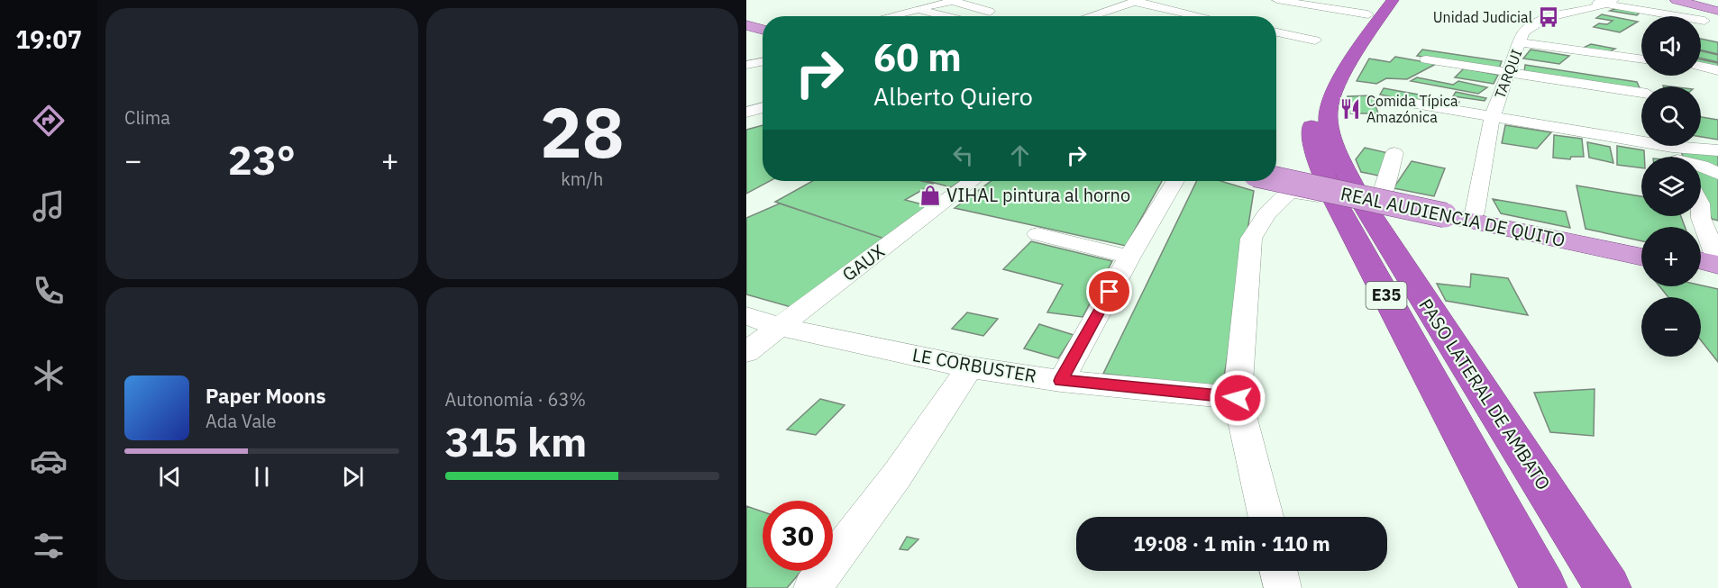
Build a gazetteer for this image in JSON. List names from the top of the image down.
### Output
{
  "streets": {
    "highway": ["E35", "PASO LATERAL DE AMBATO"],
    "main road": ["REAL AUDIENCIA DE QUITO"],
    "street": ["TARQUI", "GAUX", "LE CORBUSTER"]
  },
  "crossings": [
    ["TARQUI", "REAL AUDIENCIA DE QUITO"],
    ["GAUX", "LE CORBUSTER"]
  ],
  "places": {
    "bus stop": ["Unidad Judicial"],
    "restaurant": ["Comida Típica Amazónica"],
    "shop": ["VIHAL pintura al horno"]
  },
  "page": {
    "tabs": "19:07",
    "tile": [
      "Clima",
      ["28", "km/h"],
      ["Autonomía · 63%", "315 km"]
    ],
    "map_buttons": ["+", "−"],
    "turn": ["60 m", "Alberto Quiero"],
    "heat": ["−", "23°", "+"],
    "song": ["Paper Moons", "Ada Vale"],
    "limit": "30",
    "trip": "19:08 · 1 min · 110 m"
  }
}
